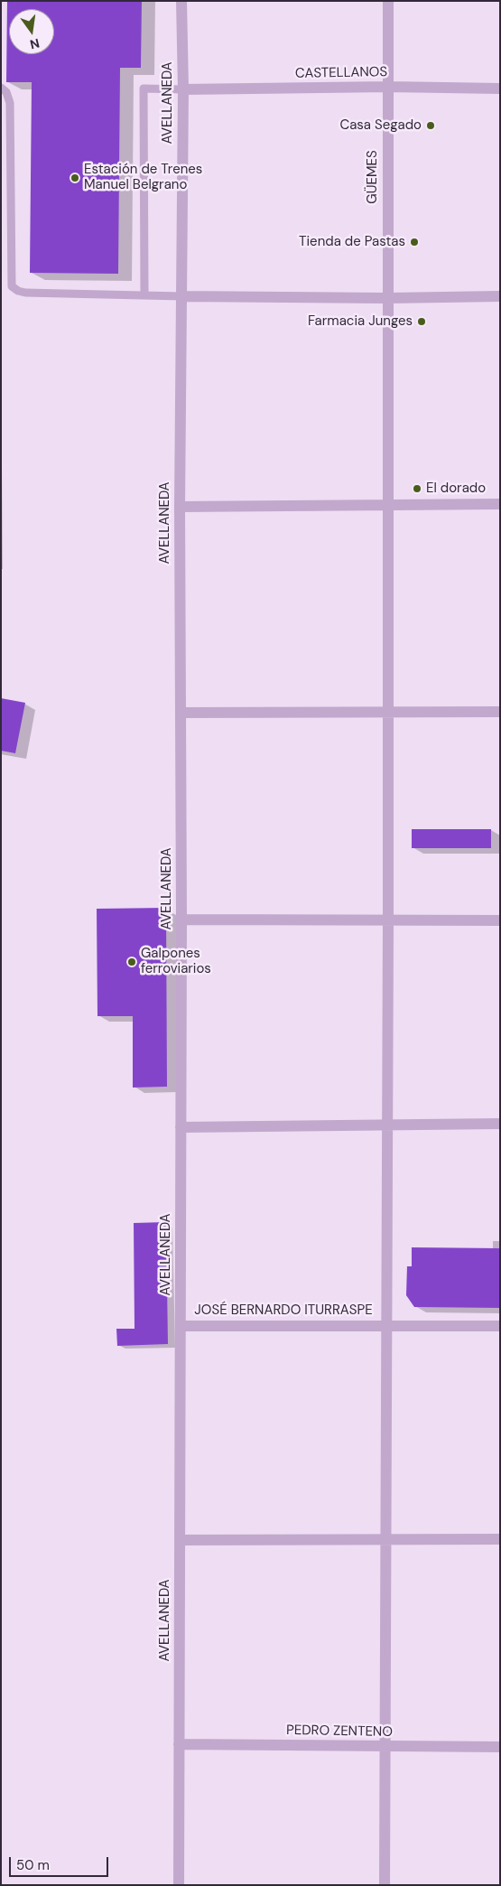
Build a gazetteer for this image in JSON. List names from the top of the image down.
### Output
{
  "streets": {
    "street": [
      "CASTELLANOS",
      "AVELLANEDA",
      "GÜEMES",
      "JOSÉ BERNARDO ITURRASPE",
      "PEDRO ZENTENO"
    ]
  },
  "crossings": [
    ["CASTELLANOS", "AVELLANEDA"],
    ["CASTELLANOS", "GÜEMES"],
    ["AVELLANEDA", "JOSÉ BERNARDO ITURRASPE"],
    ["AVELLANEDA", "PEDRO ZENTENO"],
    ["GÜEMES", "JOSÉ BERNARDO ITURRASPE"],
    ["GÜEMES", "PEDRO ZENTENO"]
  ],
  "places": [
    "Casa Segado",
    "Estación de Trenes Manuel Belgrano",
    "Tienda de Pastas",
    "Farmacia Junges",
    "El dorado",
    "Galpones ferroviarios"
  ],
  "scale_bar": "50 m",
  "north": "bottom"
}
